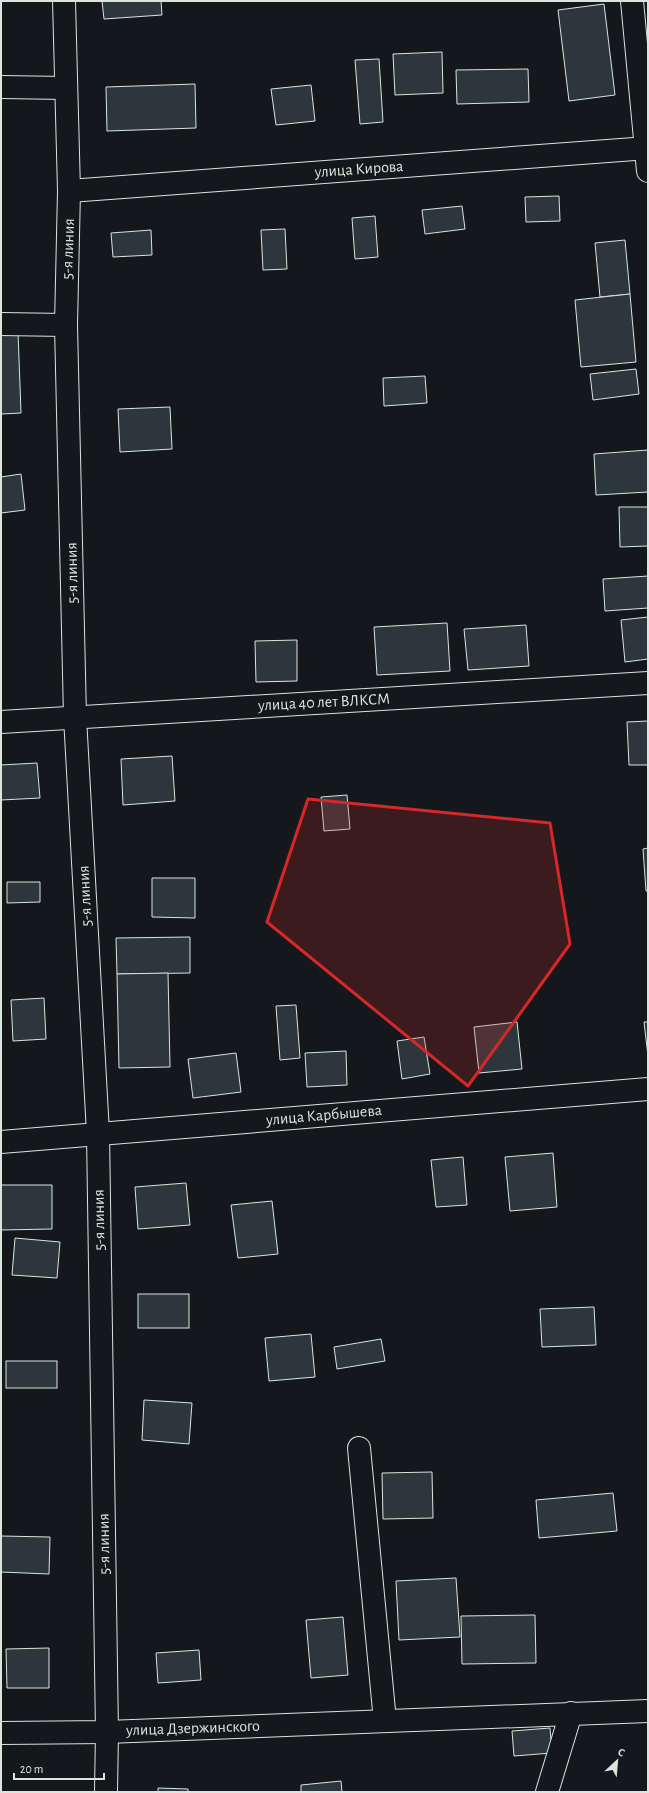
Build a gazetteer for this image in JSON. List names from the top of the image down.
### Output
{
  "streets": {
    "street": [
      "улица Кирова",
      "5-я линия",
      "улица 40 лет ВЛКСМ",
      "улица Карбышева",
      "улица Дзержинского"
    ]
  },
  "crossings": [
    ["улица Кирова", "5-я линия"],
    ["5-я линия", "улица 40 лет ВЛКСМ"],
    ["5-я линия", "улица Карбышева"],
    ["5-я линия", "улица Дзержинского"]
  ],
  "scale_bar": "20 m",
  "north": "top right"
}
